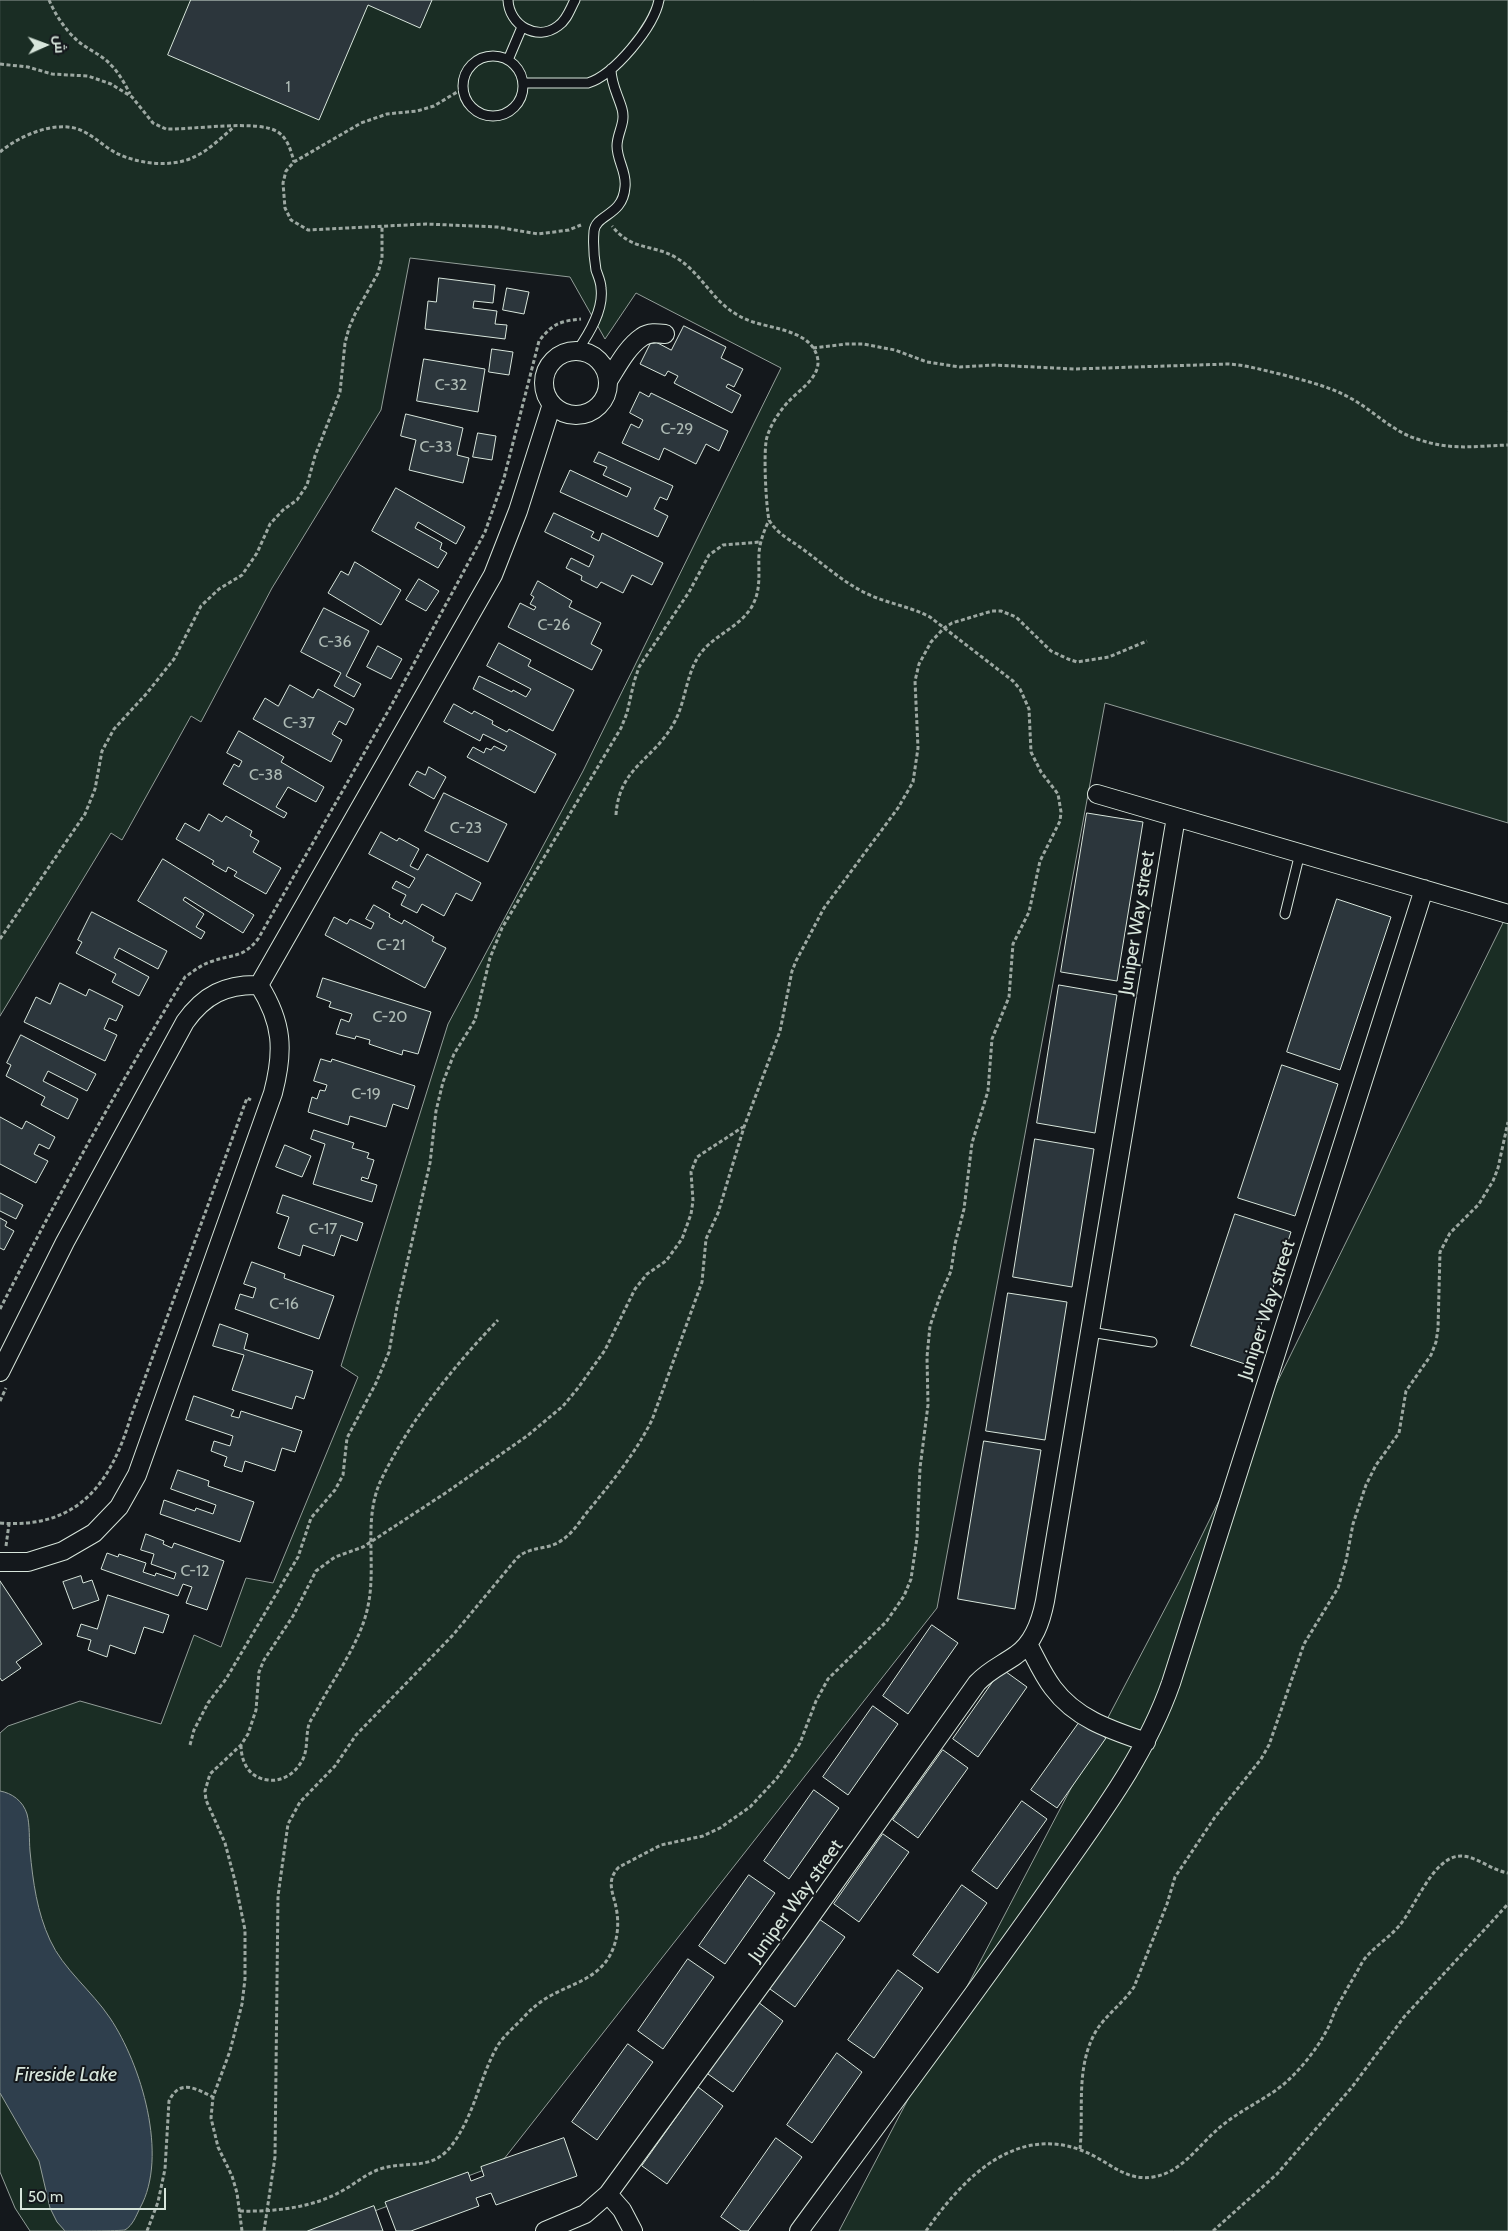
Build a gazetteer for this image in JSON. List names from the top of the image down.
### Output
{
  "streets": {
    "street": ["Juniper Way street"]
  },
  "water": ["Fireside Lake"],
  "house_numbers": [
    "1",
    "C-32",
    "C-29",
    "C-33",
    "C-26",
    "C-36",
    "C-37",
    "C-38",
    "C-23",
    "C-21",
    "C-20",
    "C-19",
    "C-17",
    "C-16",
    "C-12"
  ],
  "scale_bar": "50 m",
  "north": "right"
}
